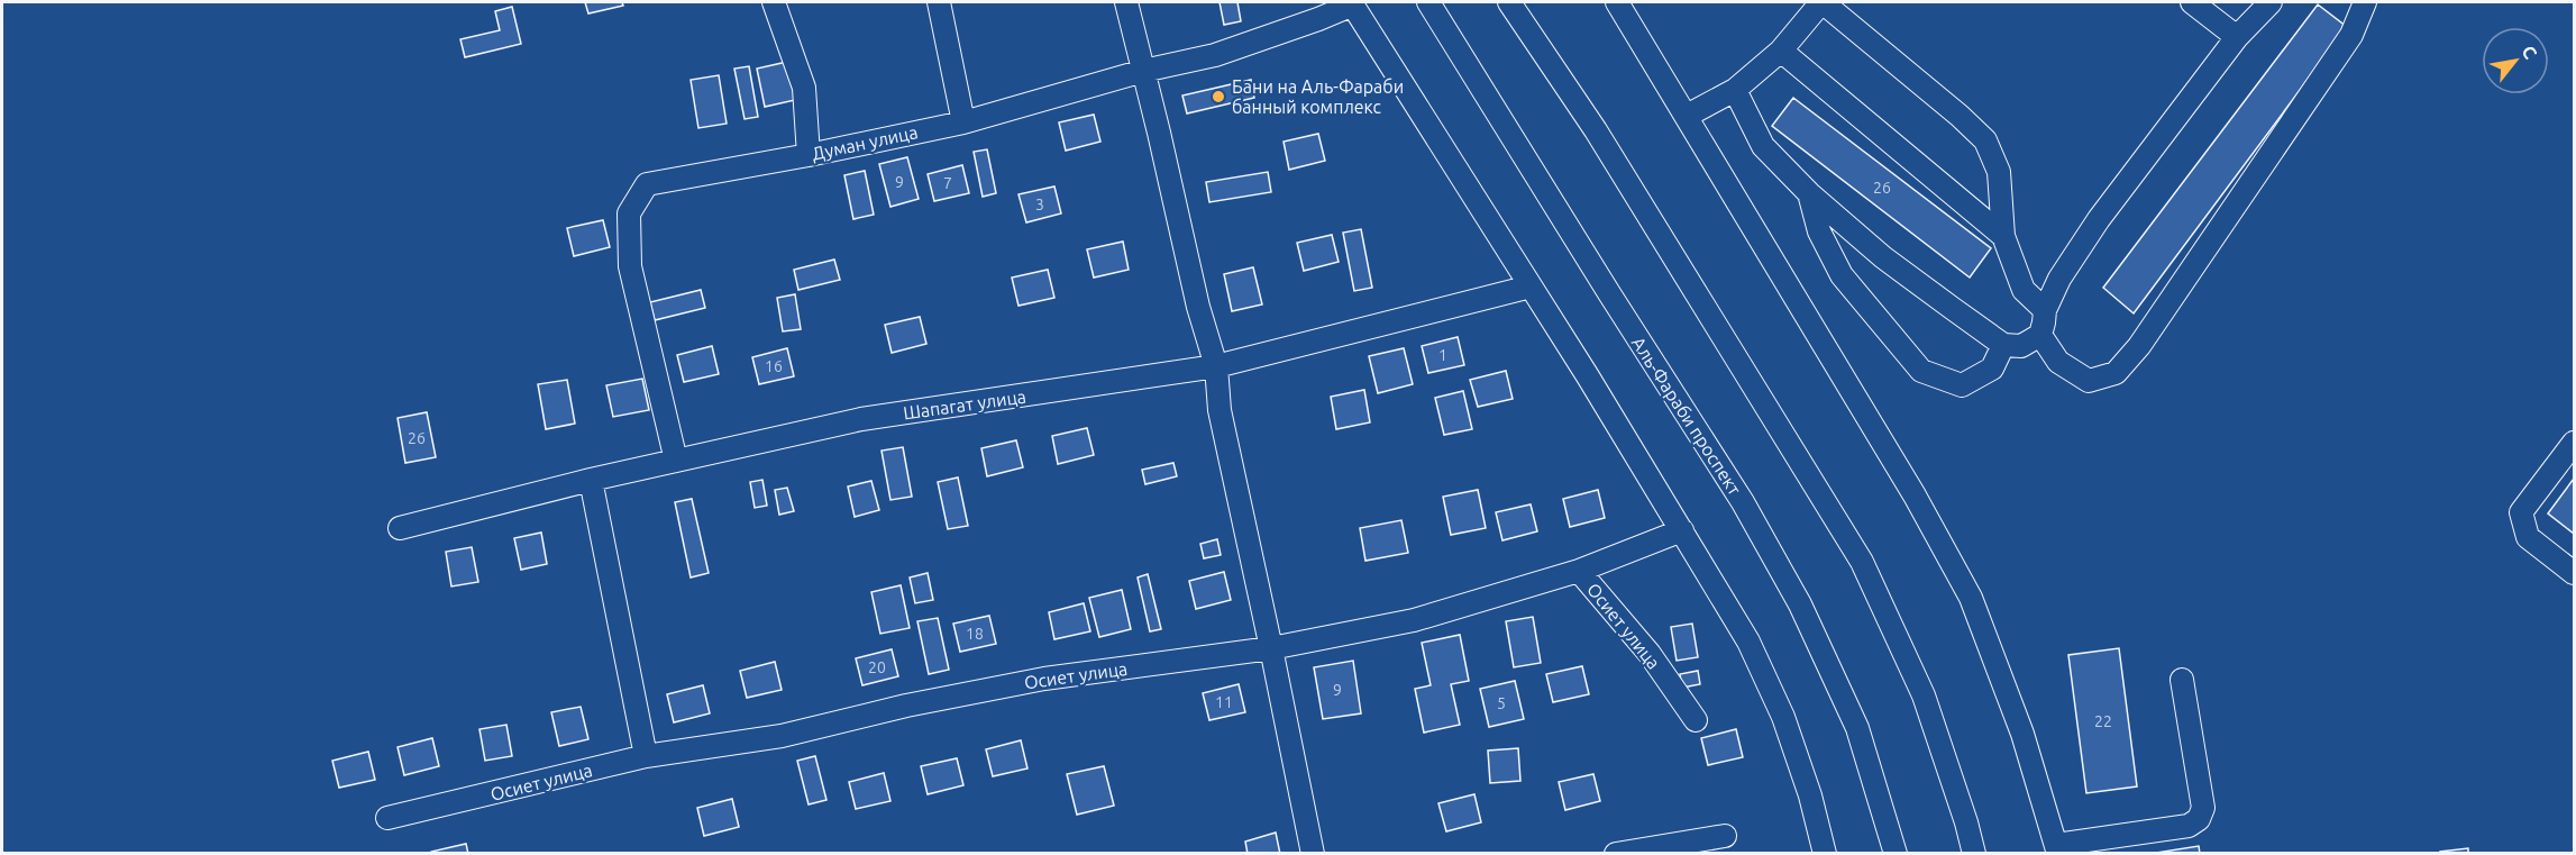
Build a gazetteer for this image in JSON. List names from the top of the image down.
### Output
{
  "streets": {
    "street": [
      "Думан улица",
      "Шапагат улица",
      "Аль-Фараби проспект",
      "Осиет улица"
    ]
  },
  "crossings": [
    ["Думан улица", "Шапагат улица"]
  ],
  "places": ["Бани на Аль-Фараби банный комплекс"],
  "house_numbers": [
    "9",
    "7",
    "26",
    "3",
    "1",
    "16",
    "26",
    "18",
    "20",
    "9",
    "11",
    "5",
    "22"
  ],
  "north": "top right"
}
